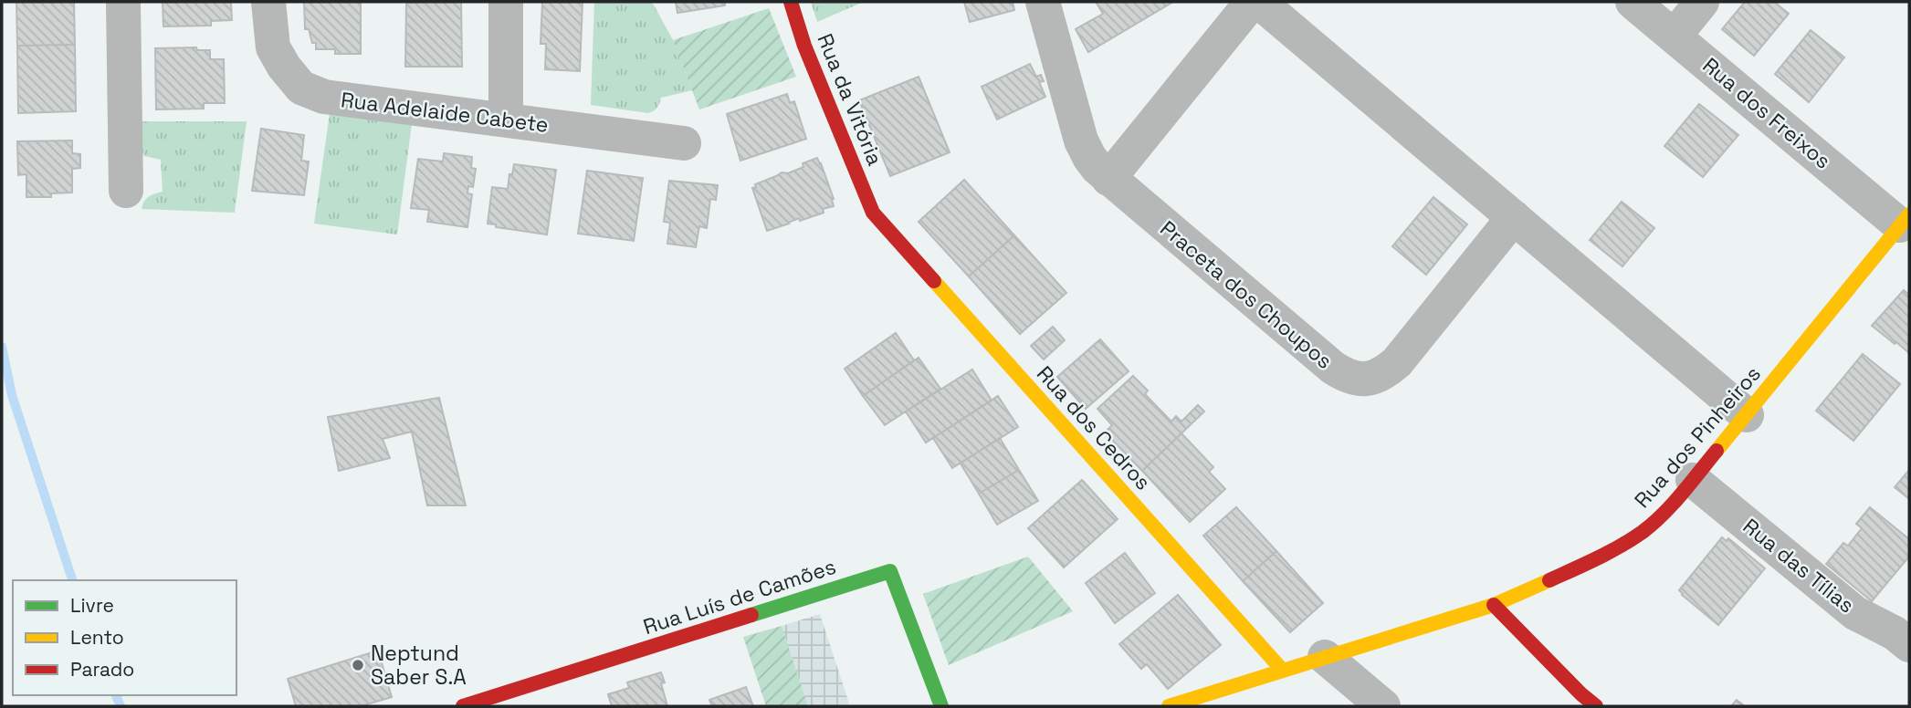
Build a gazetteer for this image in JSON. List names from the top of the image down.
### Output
{
  "streets": {
    "street": [
      "Rua da Vitória",
      "Rua Adelaide Cabete",
      "Rua dos Freixos",
      "Praceta dos Choupos",
      "Rua dos Cedros",
      "Rua dos Pinheiros",
      "Rua das Tílias",
      "Rua Luís de Camões"
    ]
  },
  "crossings": [
    ["Rua da Vitória", "Rua dos Cedros"],
    ["Rua dos Freixos", "Rua dos Pinheiros"],
    ["Rua dos Cedros", "Rua dos Pinheiros"],
    ["Rua dos Pinheiros", "Rua das Tílias"]
  ],
  "places": ["Neptund Saber S.A"],
  "legend": ["Livre", "Lento", "Parado"]
}
